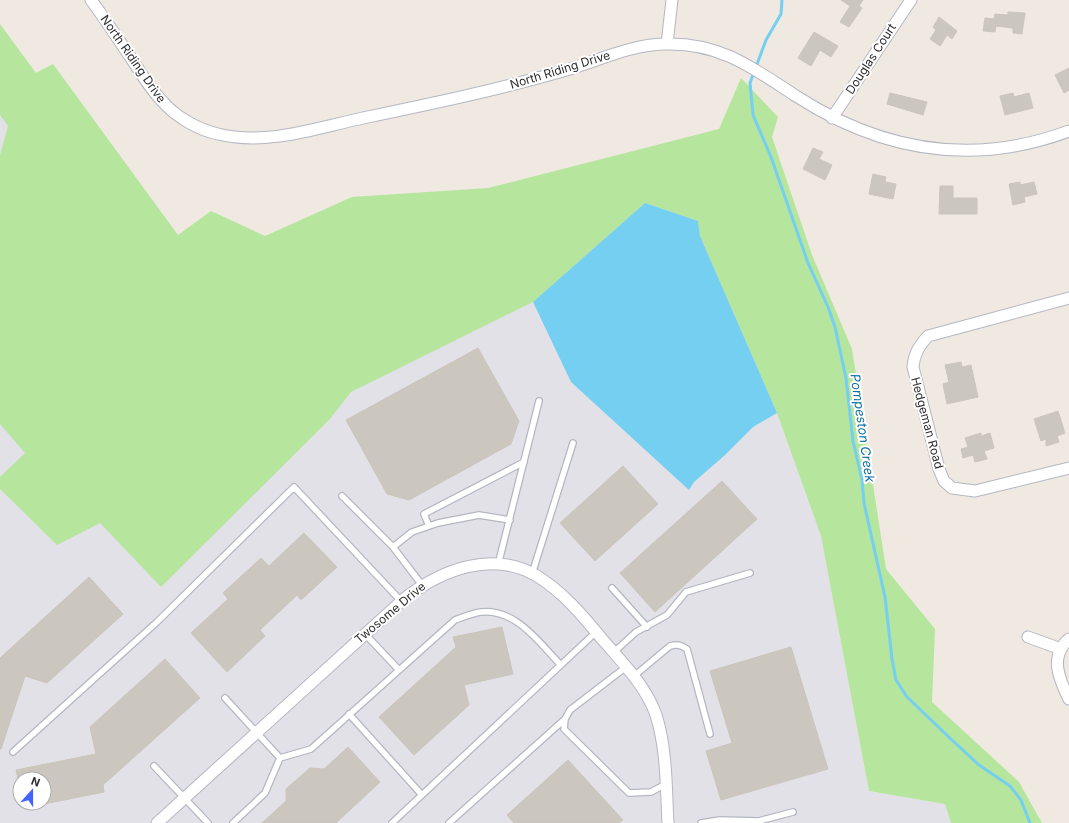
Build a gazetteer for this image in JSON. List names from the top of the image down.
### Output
{
  "streets": {
    "street": [
      "North Riding Drive",
      "Douglas Court",
      "Hedgeman Road",
      "Twosome Drive"
    ]
  },
  "crossings": [
    ["North Riding Drive", "Douglas Court"]
  ],
  "water": ["Pompeston Creek"],
  "north": "top"
}
